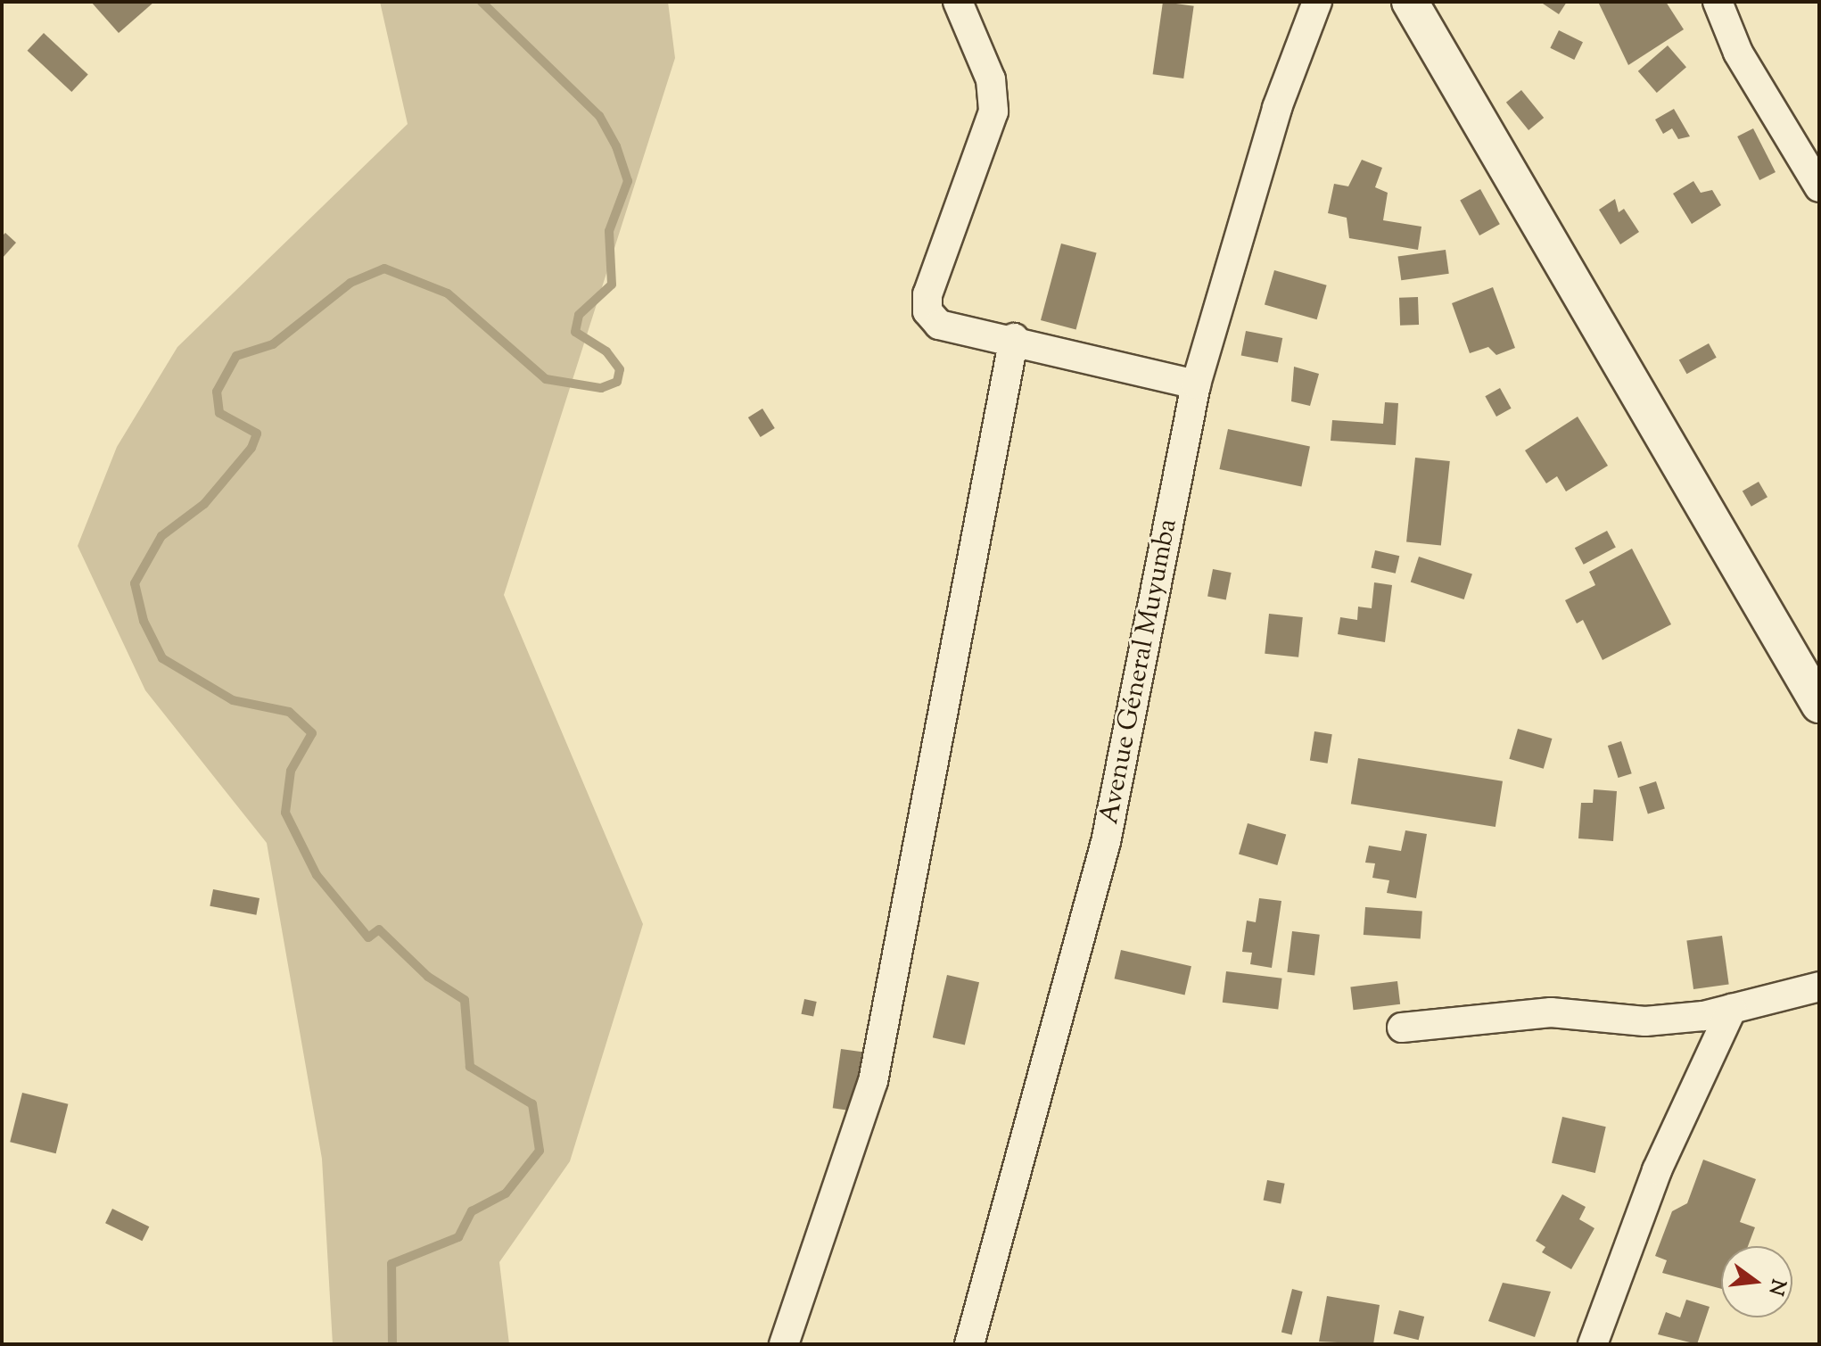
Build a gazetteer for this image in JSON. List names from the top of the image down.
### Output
{
  "streets": {
    "street": ["Avenue Géneral Muyumba"]
  },
  "north": "right"
}
